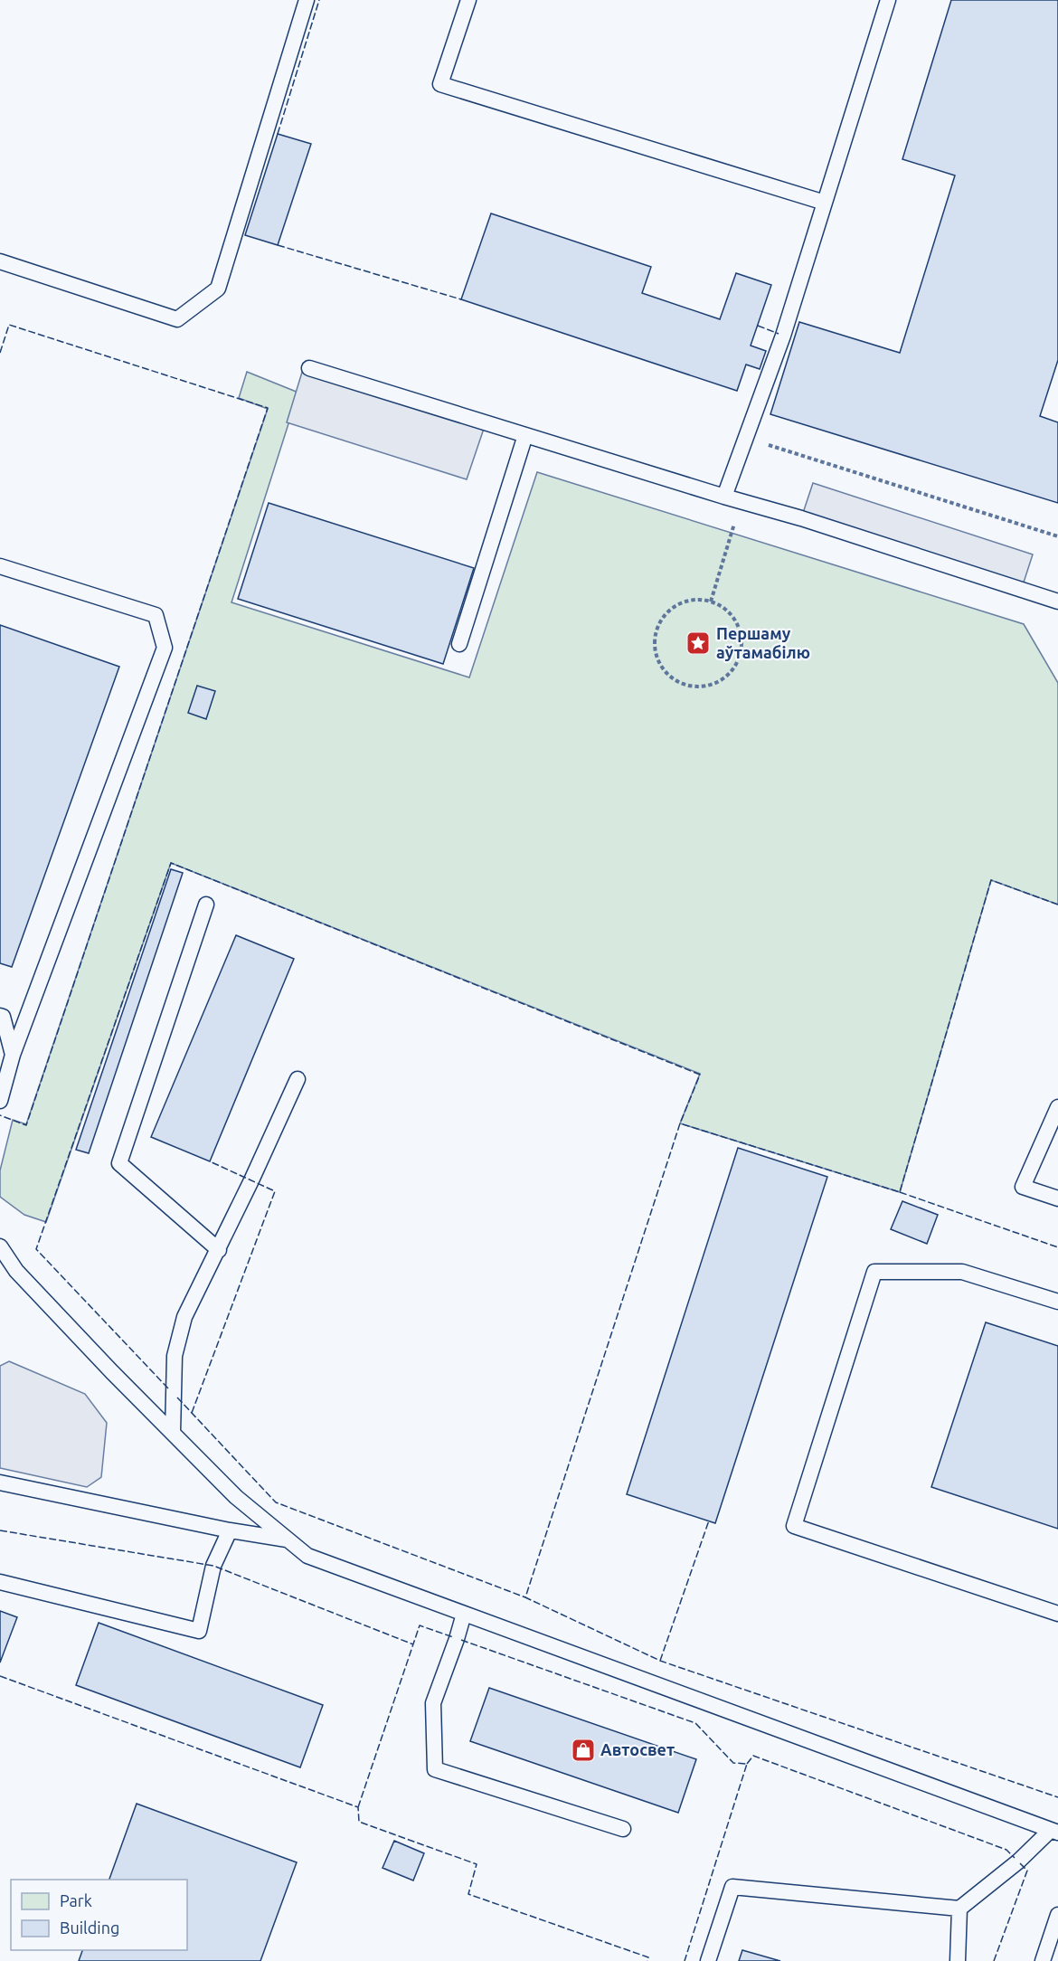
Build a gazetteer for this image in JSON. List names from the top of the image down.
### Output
{
  "places": {
    "place": ["Першаму аўтамабілю"],
    "shop": ["Автосвет"]
  },
  "legend": ["Park", "Building"]
}
